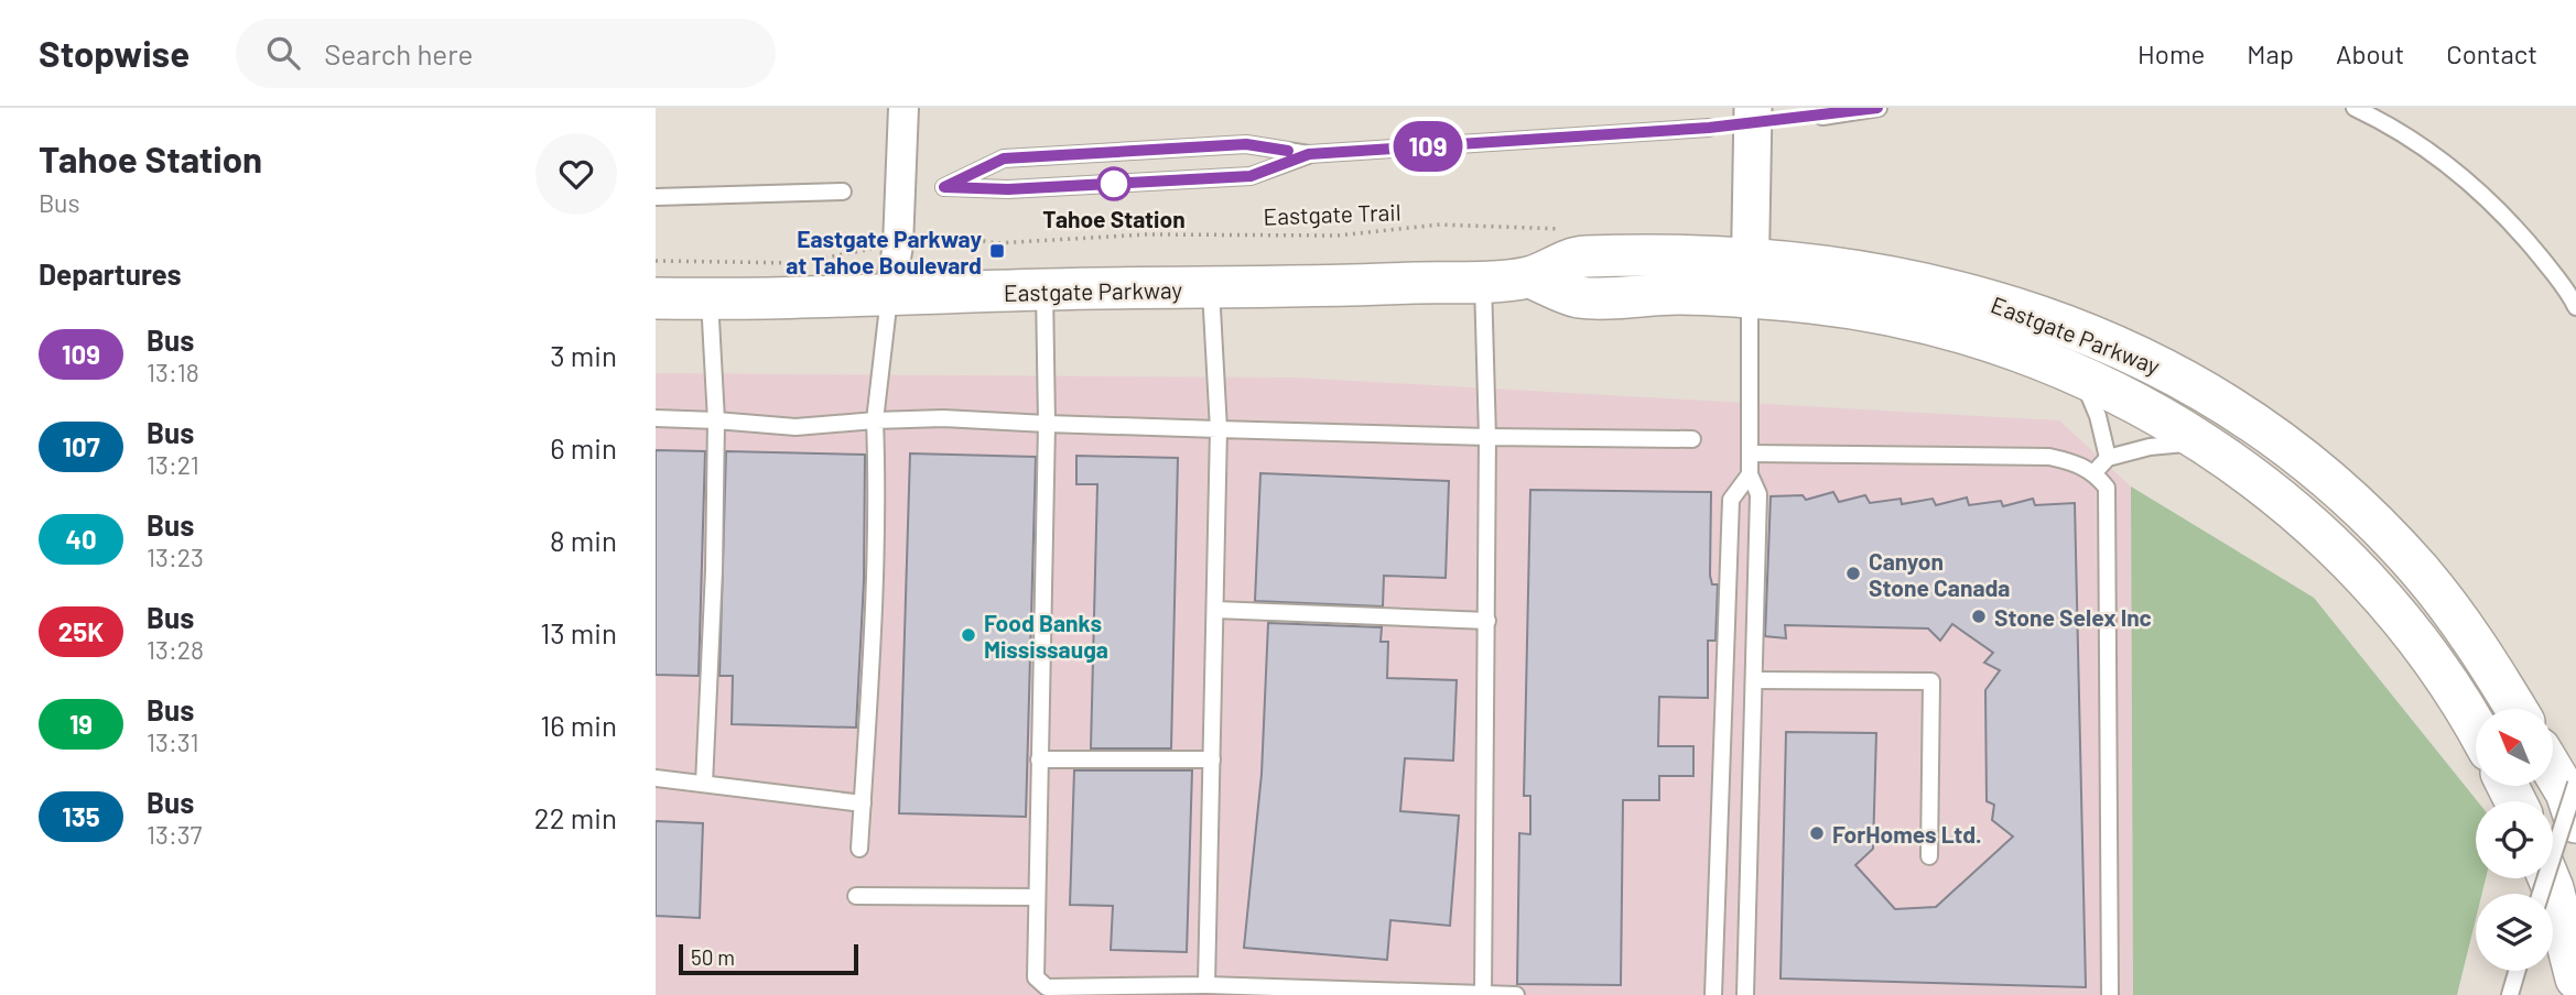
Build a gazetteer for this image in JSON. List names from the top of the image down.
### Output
{
  "streets": {
    "main road": ["Eastgate Parkway"],
    "path": ["Eastgate Trail"]
  },
  "places": {
    "other": [
      "Tahoe Station",
      "Canyon Stone Canada",
      "Stone Selex Inc",
      "Food Banks Mississauga",
      "ForHomes Ltd."
    ],
    "transit": ["Eastgate Parkway at Tahoe Boulevard"]
  },
  "lines": ["bus line 109"],
  "scale_bar": "50 m",
  "north": "top left",
  "page": {
    "header": "Stopwise",
    "search": "Search here",
    "nav": [
      "Home",
      "Map",
      "About",
      "Contact"
    ],
    "heading": [
      ["Tahoe Station", "Bus"],
      "Departures"
    ],
    "on_map": "109",
    "list": [
      {
        "mark": "109",
        "name": "Bus",
        "note": "13:18",
        "value": "3 min"
      },
      {
        "mark": "107",
        "name": "Bus",
        "note": "13:21",
        "value": "6 min"
      },
      {
        "mark": "40",
        "name": "Bus",
        "note": "13:23",
        "value": "8 min"
      },
      {
        "mark": "25K",
        "name": "Bus",
        "note": "13:28",
        "value": "13 min"
      },
      {
        "mark": "19",
        "name": "Bus",
        "note": "13:31",
        "value": "16 min"
      },
      {
        "mark": "135",
        "name": "Bus",
        "note": "13:37",
        "value": "22 min"
      }
    ],
    "scale": "50 m"
  }
}
